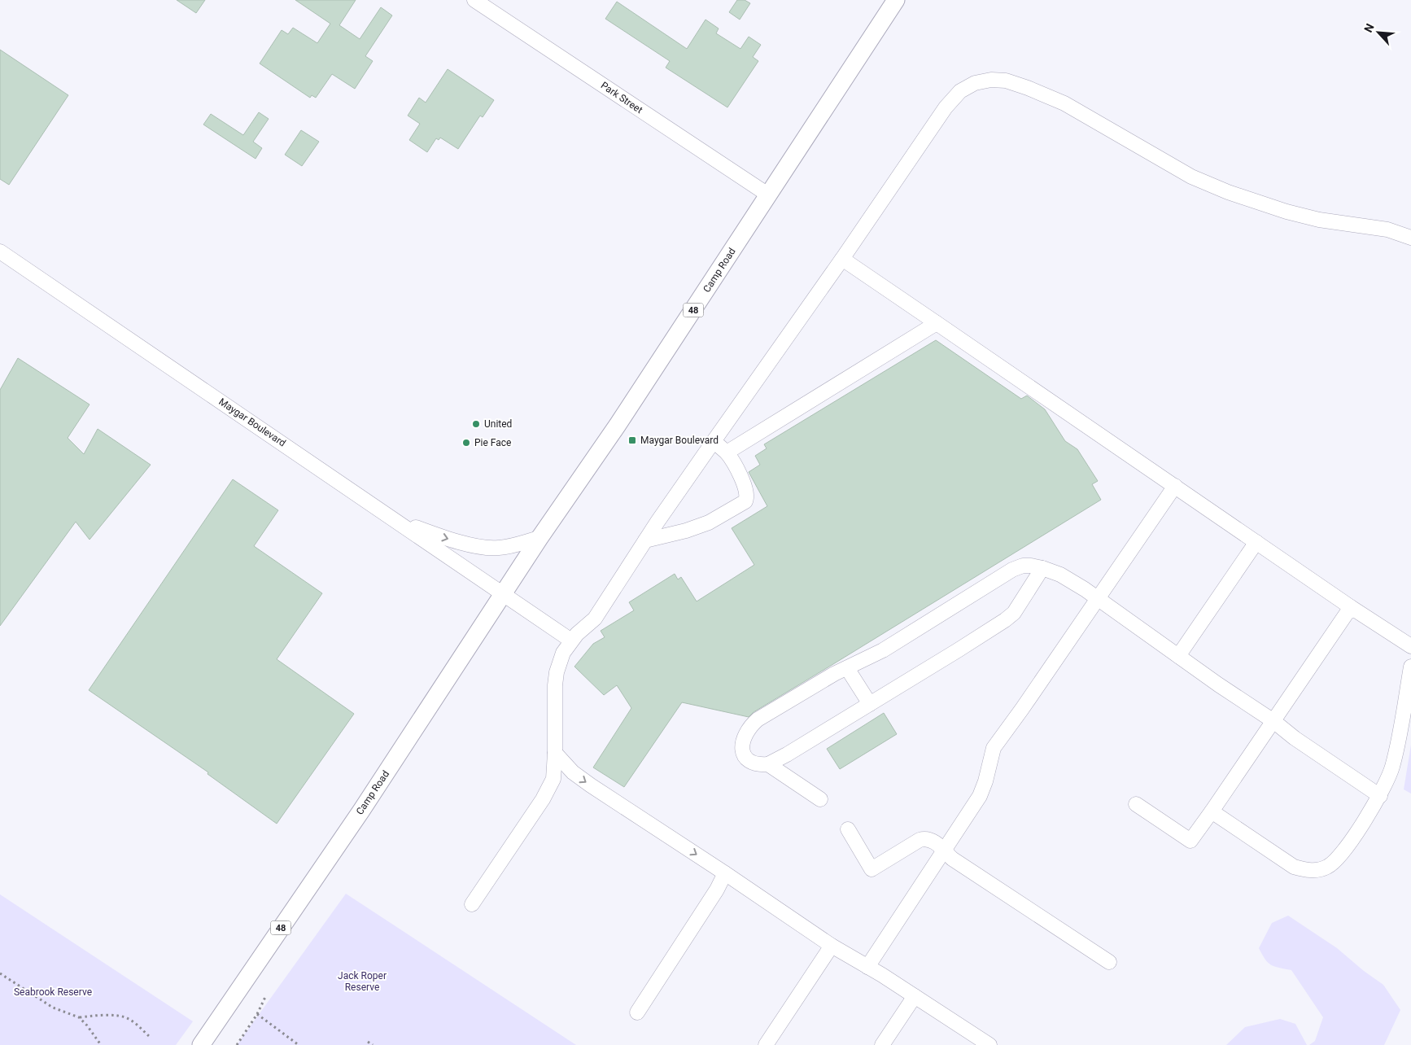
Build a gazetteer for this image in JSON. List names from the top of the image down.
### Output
{
  "streets": {
    "main road": ["Camp Road", "48"],
    "street": ["Park Street", "Maygar Boulevard"]
  },
  "crossings": [
    ["Park Street", "Camp Road"],
    ["Camp Road", "Maygar Boulevard"]
  ],
  "parks": ["Jack Roper Reserve", "Seabrook Reserve"],
  "places": {
    "other": ["United", "Pie Face"],
    "transit": ["Maygar Boulevard"]
  },
  "north": "top left"
}
